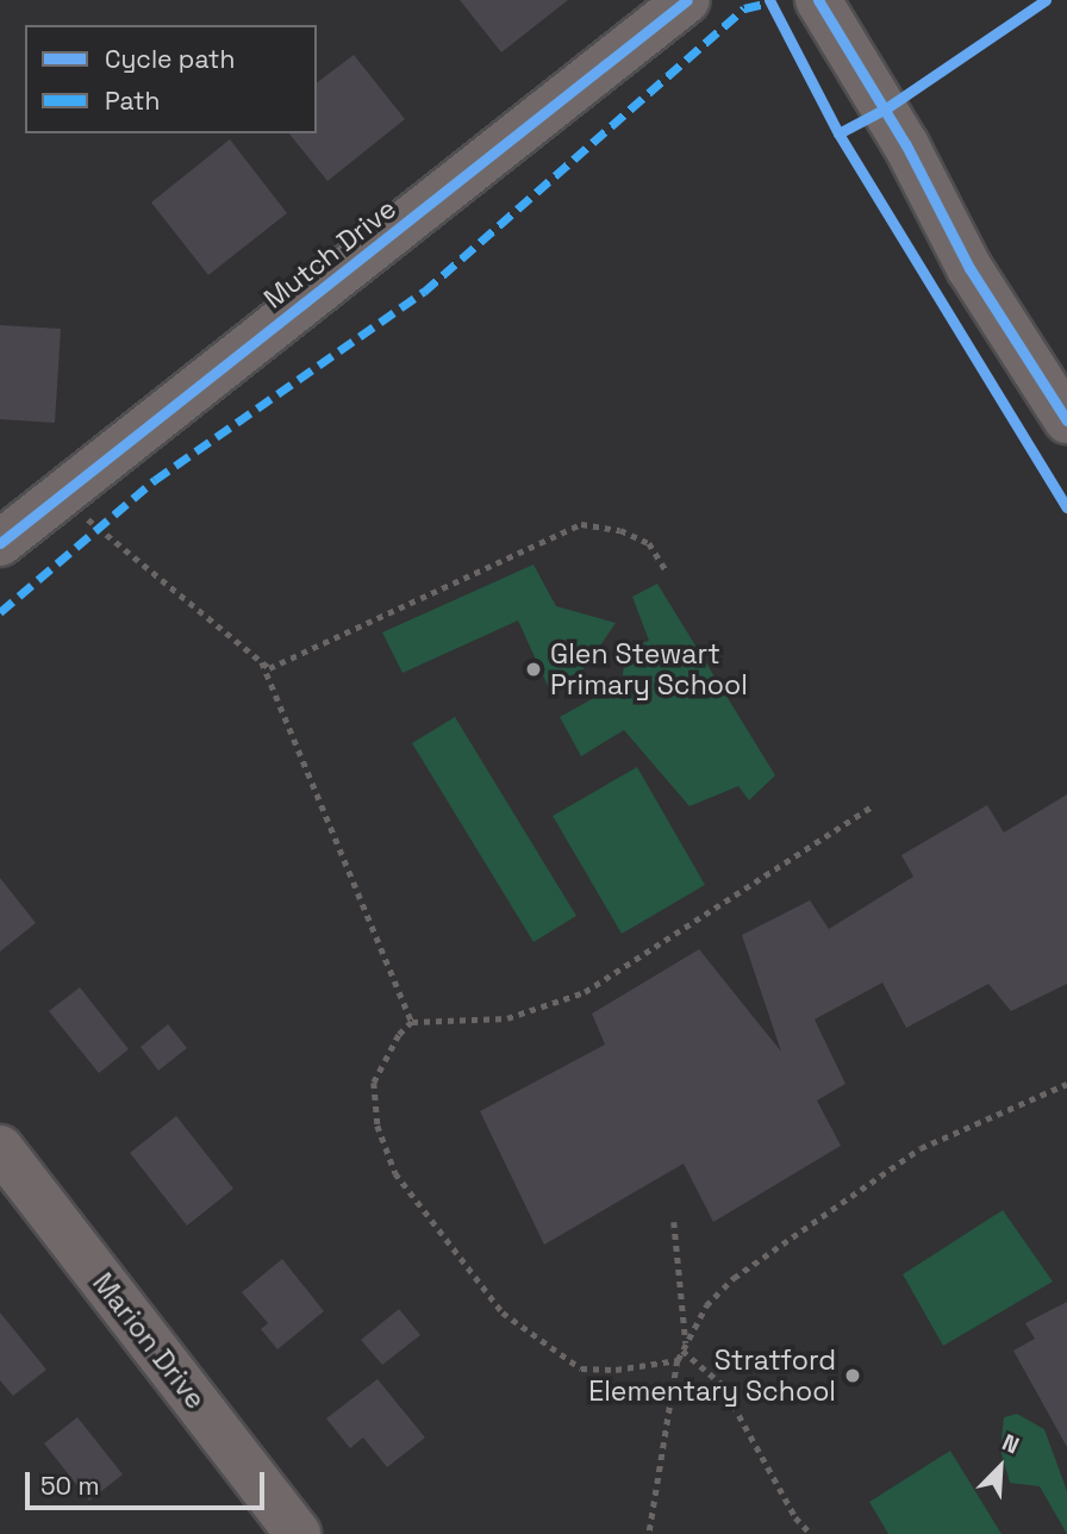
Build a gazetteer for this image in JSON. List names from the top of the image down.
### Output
{
  "streets": {
    "street": ["Mutch Drive", "Marion Drive"]
  },
  "places": ["Glen Stewart Primary School", "Stratford Elementary School"],
  "legend": ["Cycle path", "Path"],
  "scale_bar": "50 m",
  "north": "top right"
}
